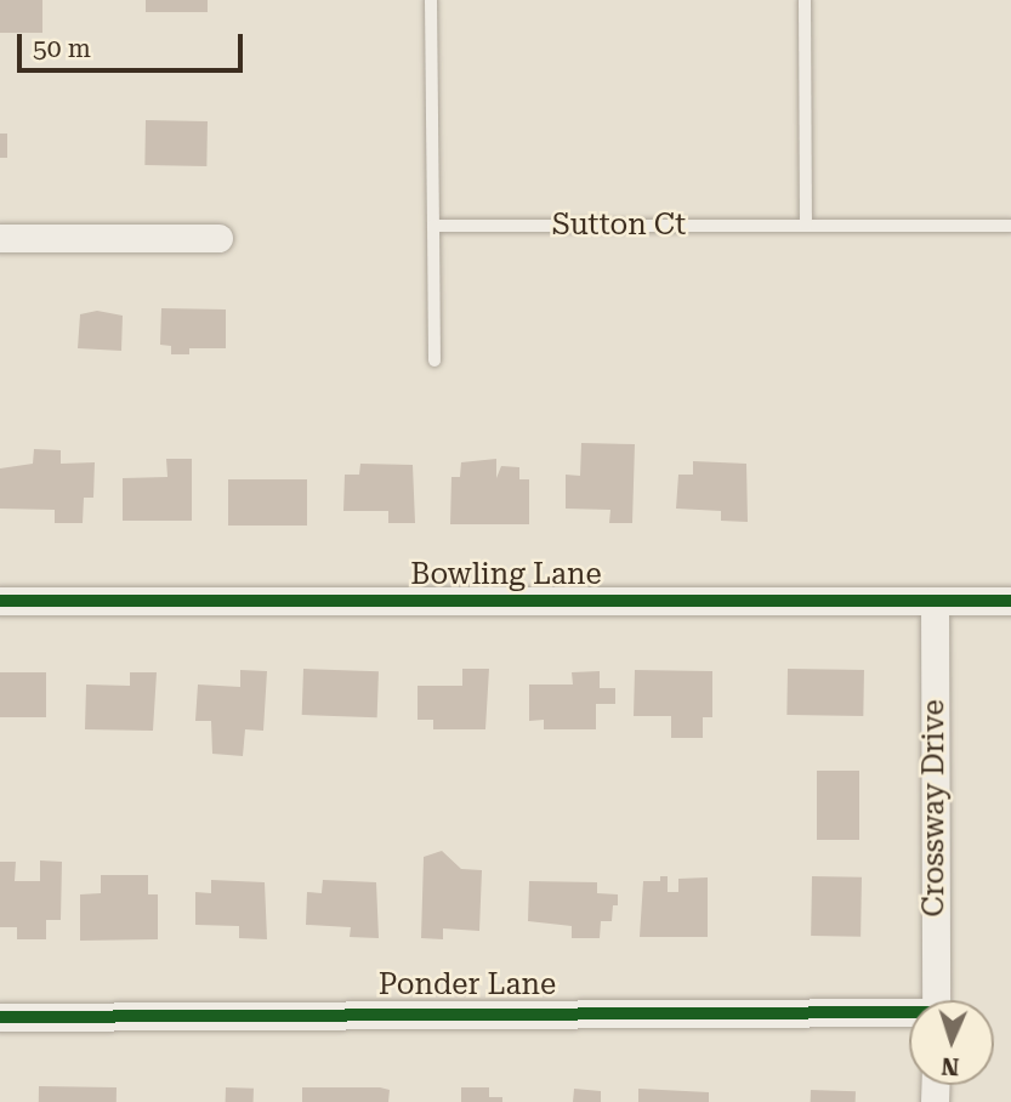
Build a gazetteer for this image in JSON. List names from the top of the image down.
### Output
{
  "streets": {
    "street": ["Bowling Lane", "Crossway Drive", "Ponder Lane"],
    "lane": ["Sutton Ct"]
  },
  "crossings": [
    ["Bowling Lane", "Crossway Drive"]
  ],
  "scale_bar": "50 m",
  "north": "bottom"
}
